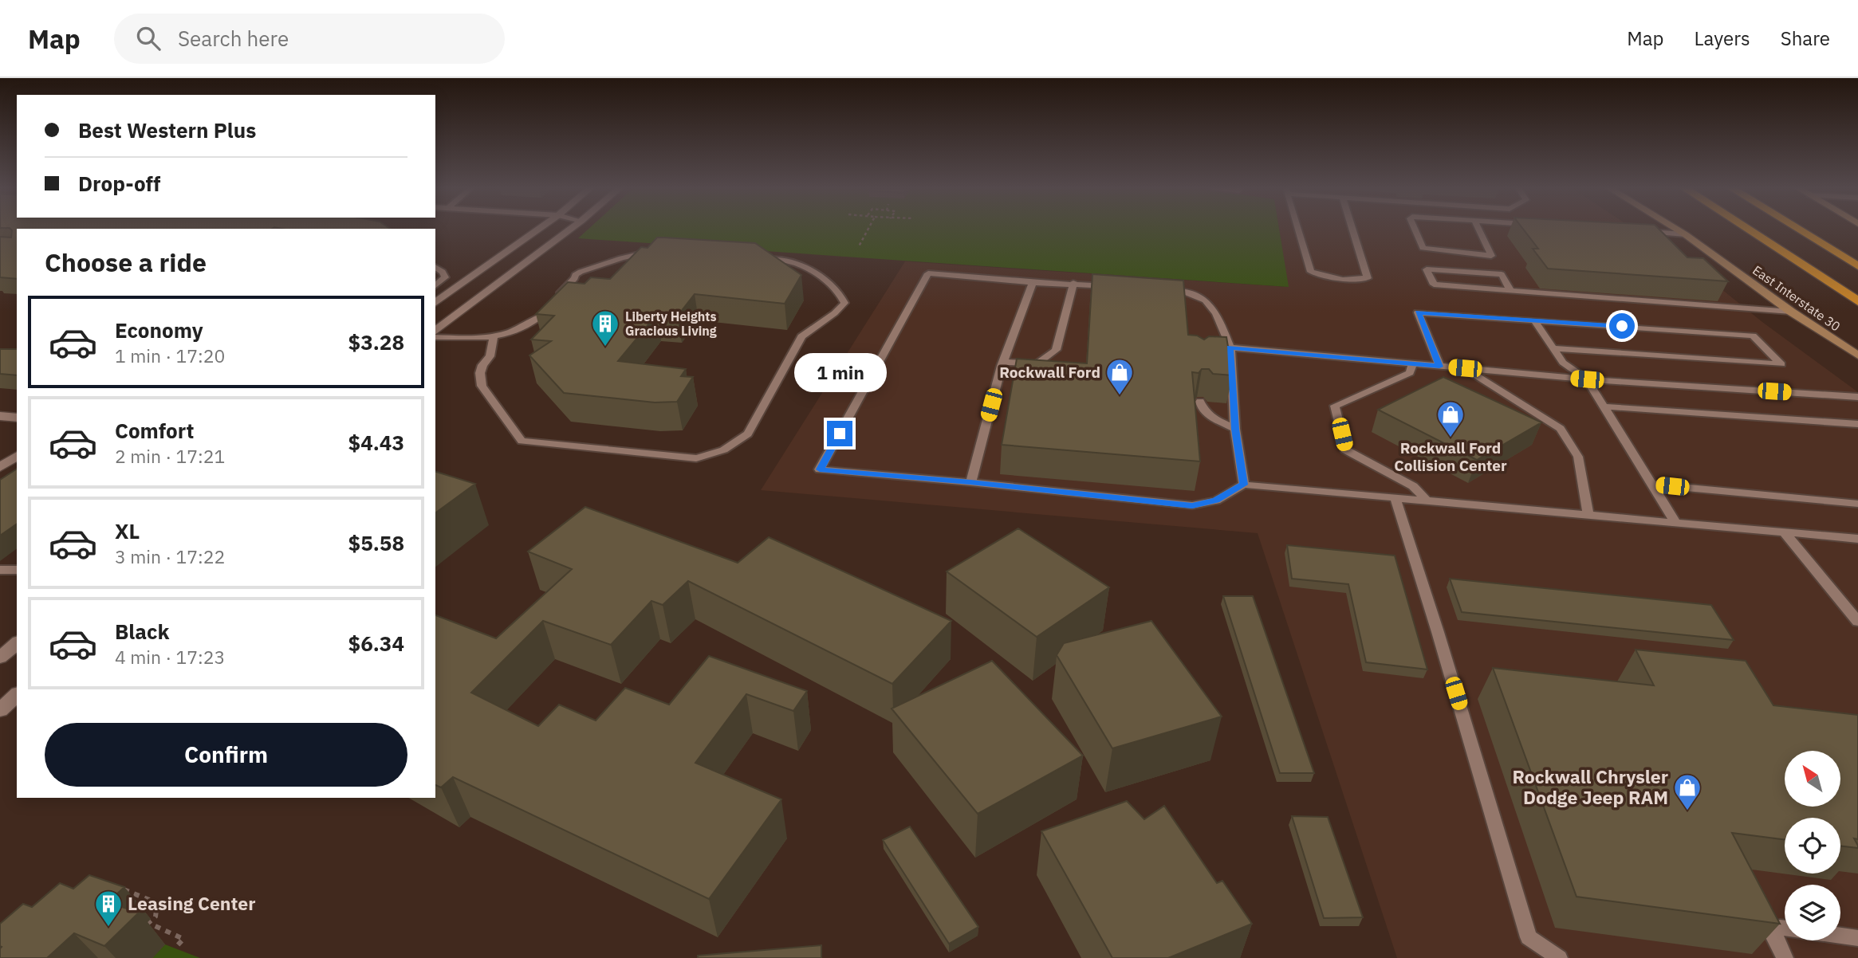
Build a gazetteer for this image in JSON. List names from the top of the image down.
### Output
{
  "streets": {
    "main road": ["East Interstate 30"]
  },
  "places": {
    "building": ["Liberty Heights Gracious Living", "Leasing Center"],
    "shop": ["Rockwall Ford", "Rockwall Ford Collision Center", "Rockwall Chrysler Dodge Jeep RAM"]
  },
  "north": "top left",
  "page": {
    "header": "Map",
    "search": "Search here",
    "nav": ["Map", "Layers", "Share"],
    "banner": ["Best Western Plus", "Drop-off"],
    "heading": "Choose a ride",
    "list": [
      {
        "name": "Economy",
        "note": "1 min · 17:20",
        "value": "$3.28"
      },
      {
        "name": "Comfort",
        "note": "2 min · 17:21",
        "value": "$4.43"
      },
      {
        "name": "XL",
        "note": "3 min · 17:22",
        "value": "$5.58"
      },
      {
        "name": "Black",
        "note": "4 min · 17:23",
        "value": "$6.34"
      }
    ],
    "bubble": "1 min",
    "buttons": "Confirm"
  }
}
